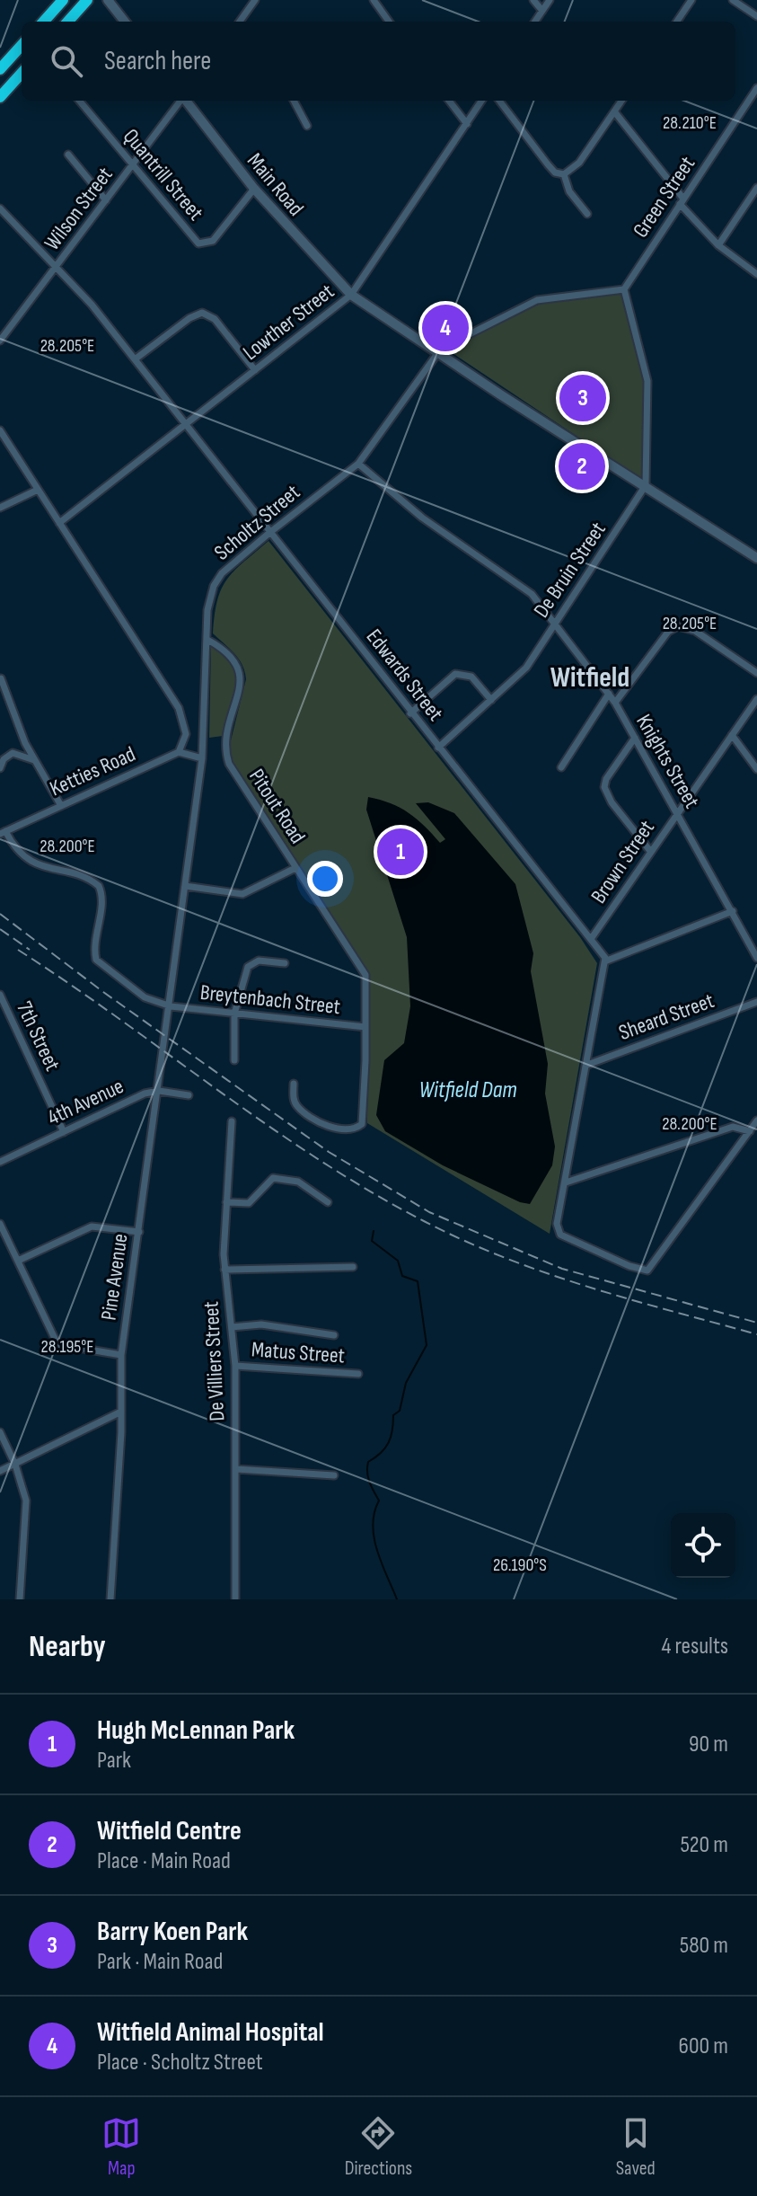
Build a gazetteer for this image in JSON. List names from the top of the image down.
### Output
{
  "streets": {
    "street": [
      "Quantrill Street",
      "Main Road",
      "Green Street",
      "Wilson Street",
      "Lowther Street",
      "Scholtz Street",
      "De Bruin Street",
      "Edwards Street",
      "Knights Street",
      "Ketties Road",
      "Pitout Road",
      "Brown Street",
      "Breytenbach Street",
      "Sheard Street",
      "7th Street",
      "4th Avenue",
      "Pine Avenue",
      "Matus Street",
      "De Villiers Street"
    ]
  },
  "crossings": [
    ["Quantrill Street", "Main Road"],
    ["Quantrill Street", "Wilson Street"],
    ["Main Road", "Lowther Street"],
    ["Main Road", "Scholtz Street"],
    ["Main Road", "De Bruin Street"],
    ["Green Street", "Scholtz Street"],
    ["Wilson Street", "Edwards Street"],
    ["Lowther Street", "Edwards Street"],
    ["Scholtz Street", "Edwards Street"],
    ["Scholtz Street", "Knights Street"],
    ["Scholtz Street", "Pitout Road"],
    ["Scholtz Street", "Breytenbach Street"],
    ["Scholtz Street", "4th Avenue"],
    ["Scholtz Street", "Pine Avenue"],
    ["De Bruin Street", "Edwards Street"],
    ["De Bruin Street", "Knights Street"],
    ["Edwards Street", "Brown Street"],
    ["Knights Street", "Brown Street"],
    ["Ketties Road", "Breytenbach Street"],
    ["Pitout Road", "Breytenbach Street"],
    ["7th Street", "4th Avenue"],
    ["4th Avenue", "Pine Avenue"],
    ["Matus Street", "De Villiers Street"]
  ],
  "districts": ["Witfield"],
  "water": ["Witfield Dam"],
  "page": {
    "search": "Search here",
    "pins": [
      "4",
      "3",
      "2",
      "1"
    ],
    "heading": ["Nearby", "4 results"],
    "list": [
      {
        "mark": "1",
        "name": "Hugh McLennan Park",
        "note": "Park",
        "value": "90 m"
      },
      {
        "mark": "2",
        "name": "Witfield Centre",
        "note": "Place · Main Road",
        "value": "520 m"
      },
      {
        "mark": "3",
        "name": "Barry Koen Park",
        "note": "Park · Main Road",
        "value": "580 m"
      },
      {
        "mark": "4",
        "name": "Witfield Animal Hospital",
        "note": "Place · Scholtz Street",
        "value": "600 m"
      }
    ],
    "nav": ["Map", "Directions", "Saved"]
  },
  "coordinates": [
    "28.210°E",
    "28.205°E",
    "28.200°E",
    "28.195°E",
    "26.190°S"
  ]
}
